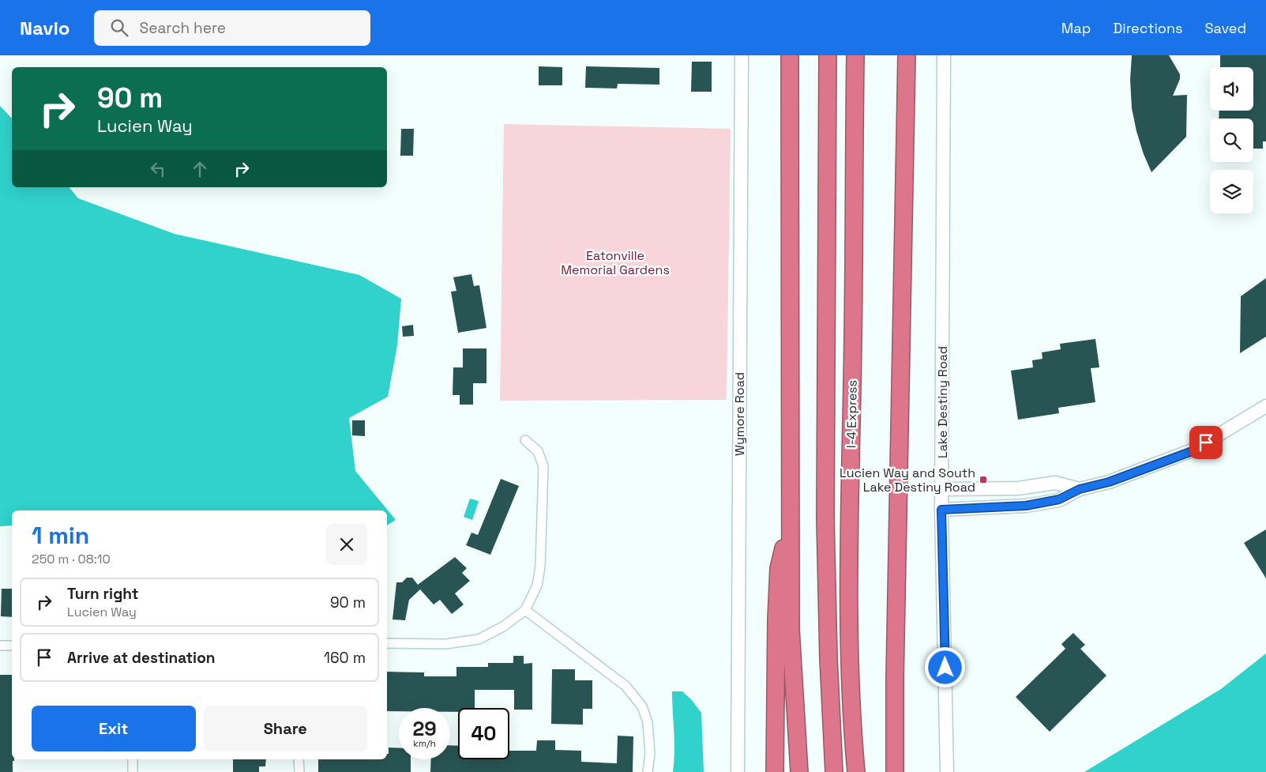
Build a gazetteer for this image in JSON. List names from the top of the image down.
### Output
{
  "streets": {
    "highway": ["I-4 Express"],
    "street": ["Lake Destiny Road", "Wymore Road"]
  },
  "parks": ["Eatonville Memorial Gardens"],
  "places": {
    "transit": ["Lucien Way and South Lake Destiny Road"]
  },
  "page": {
    "header": "Navio",
    "search": "Search here",
    "nav": ["Map", "Directions", "Saved"],
    "turn": ["90 m", "Lucien Way"],
    "heading": ["1 min", "250 m · 08:10"],
    "list": [
      {
        "name": "Turn right",
        "note": "Lucien Way",
        "value": "90 m"
      },
      {
        "name": "Arrive at destination",
        "value": "160 m"
      }
    ],
    "buttons": ["Exit", "Share"],
    "speed": "29 km/h",
    "limit": "40"
  }
}
